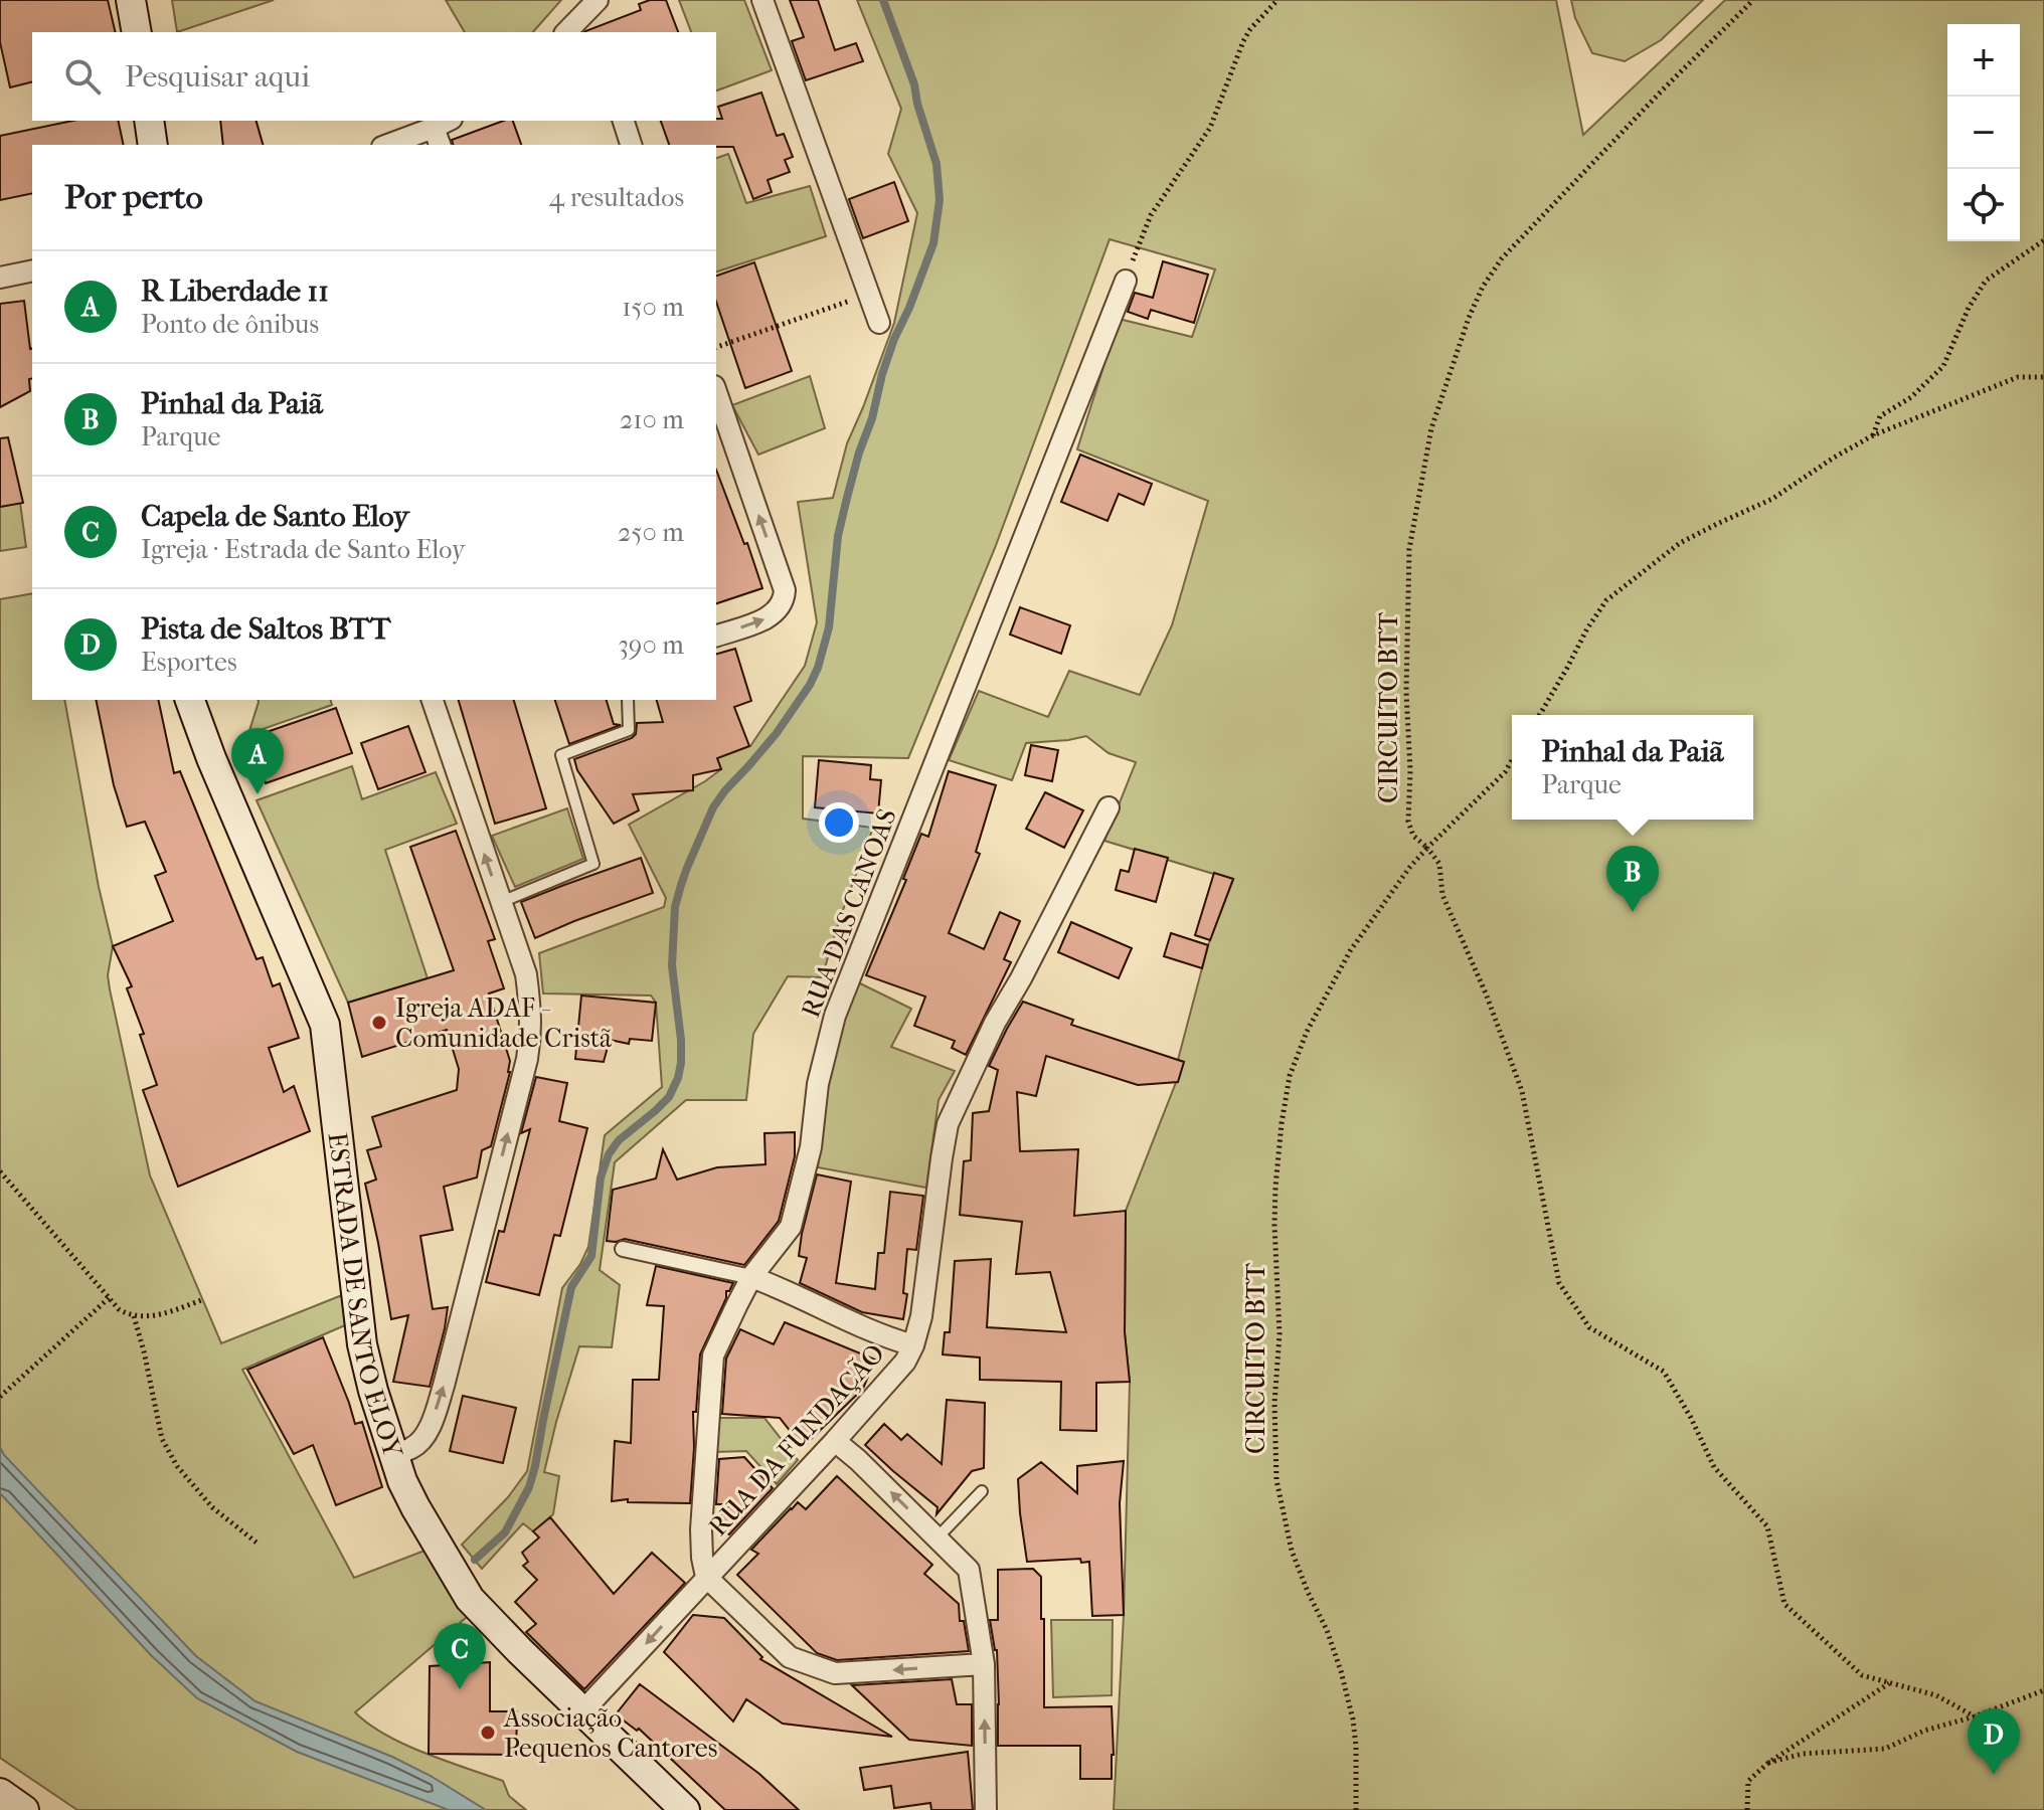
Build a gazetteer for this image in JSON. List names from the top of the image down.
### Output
{
  "streets": {
    "main road": ["ESTRADA DE SANTO ELOY"],
    "street": ["RUA DAS CANOAS", "RUA DA FUNDAÇÃO"],
    "path": ["CIRCUITO BTT"]
  },
  "crossings": [
    ["RUA DAS CANOAS", "RUA DA FUNDAÇÃO"],
    ["ESTRADA DE SANTO ELOY", "RUA DA FUNDAÇÃO"]
  ],
  "places": ["Igreja ADAF - Comunidade Cristã", "Associação Pequenos Cantores"],
  "page": {
    "map_buttons": ["+", "−"],
    "search": "Pesquisar aqui",
    "heading": ["Por perto", "4 resultados"],
    "list": [
      {
        "mark": "A",
        "name": "R Liberdade 11",
        "note": "Ponto de ônibus",
        "value": "150 m"
      },
      {
        "mark": "B",
        "name": "Pinhal da Paiã",
        "note": "Parque",
        "value": "210 m"
      },
      {
        "mark": "C",
        "name": "Capela de Santo Eloy",
        "note": "Igreja · Estrada de Santo Eloy",
        "value": "250 m"
      },
      {
        "mark": "D",
        "name": "Pista de Saltos BTT",
        "note": "Esportes",
        "value": "390 m"
      }
    ],
    "popup": ["Pinhal da Paiã", "Parque"],
    "pins": [
      "A",
      "B",
      "C",
      "D"
    ]
  }
}
